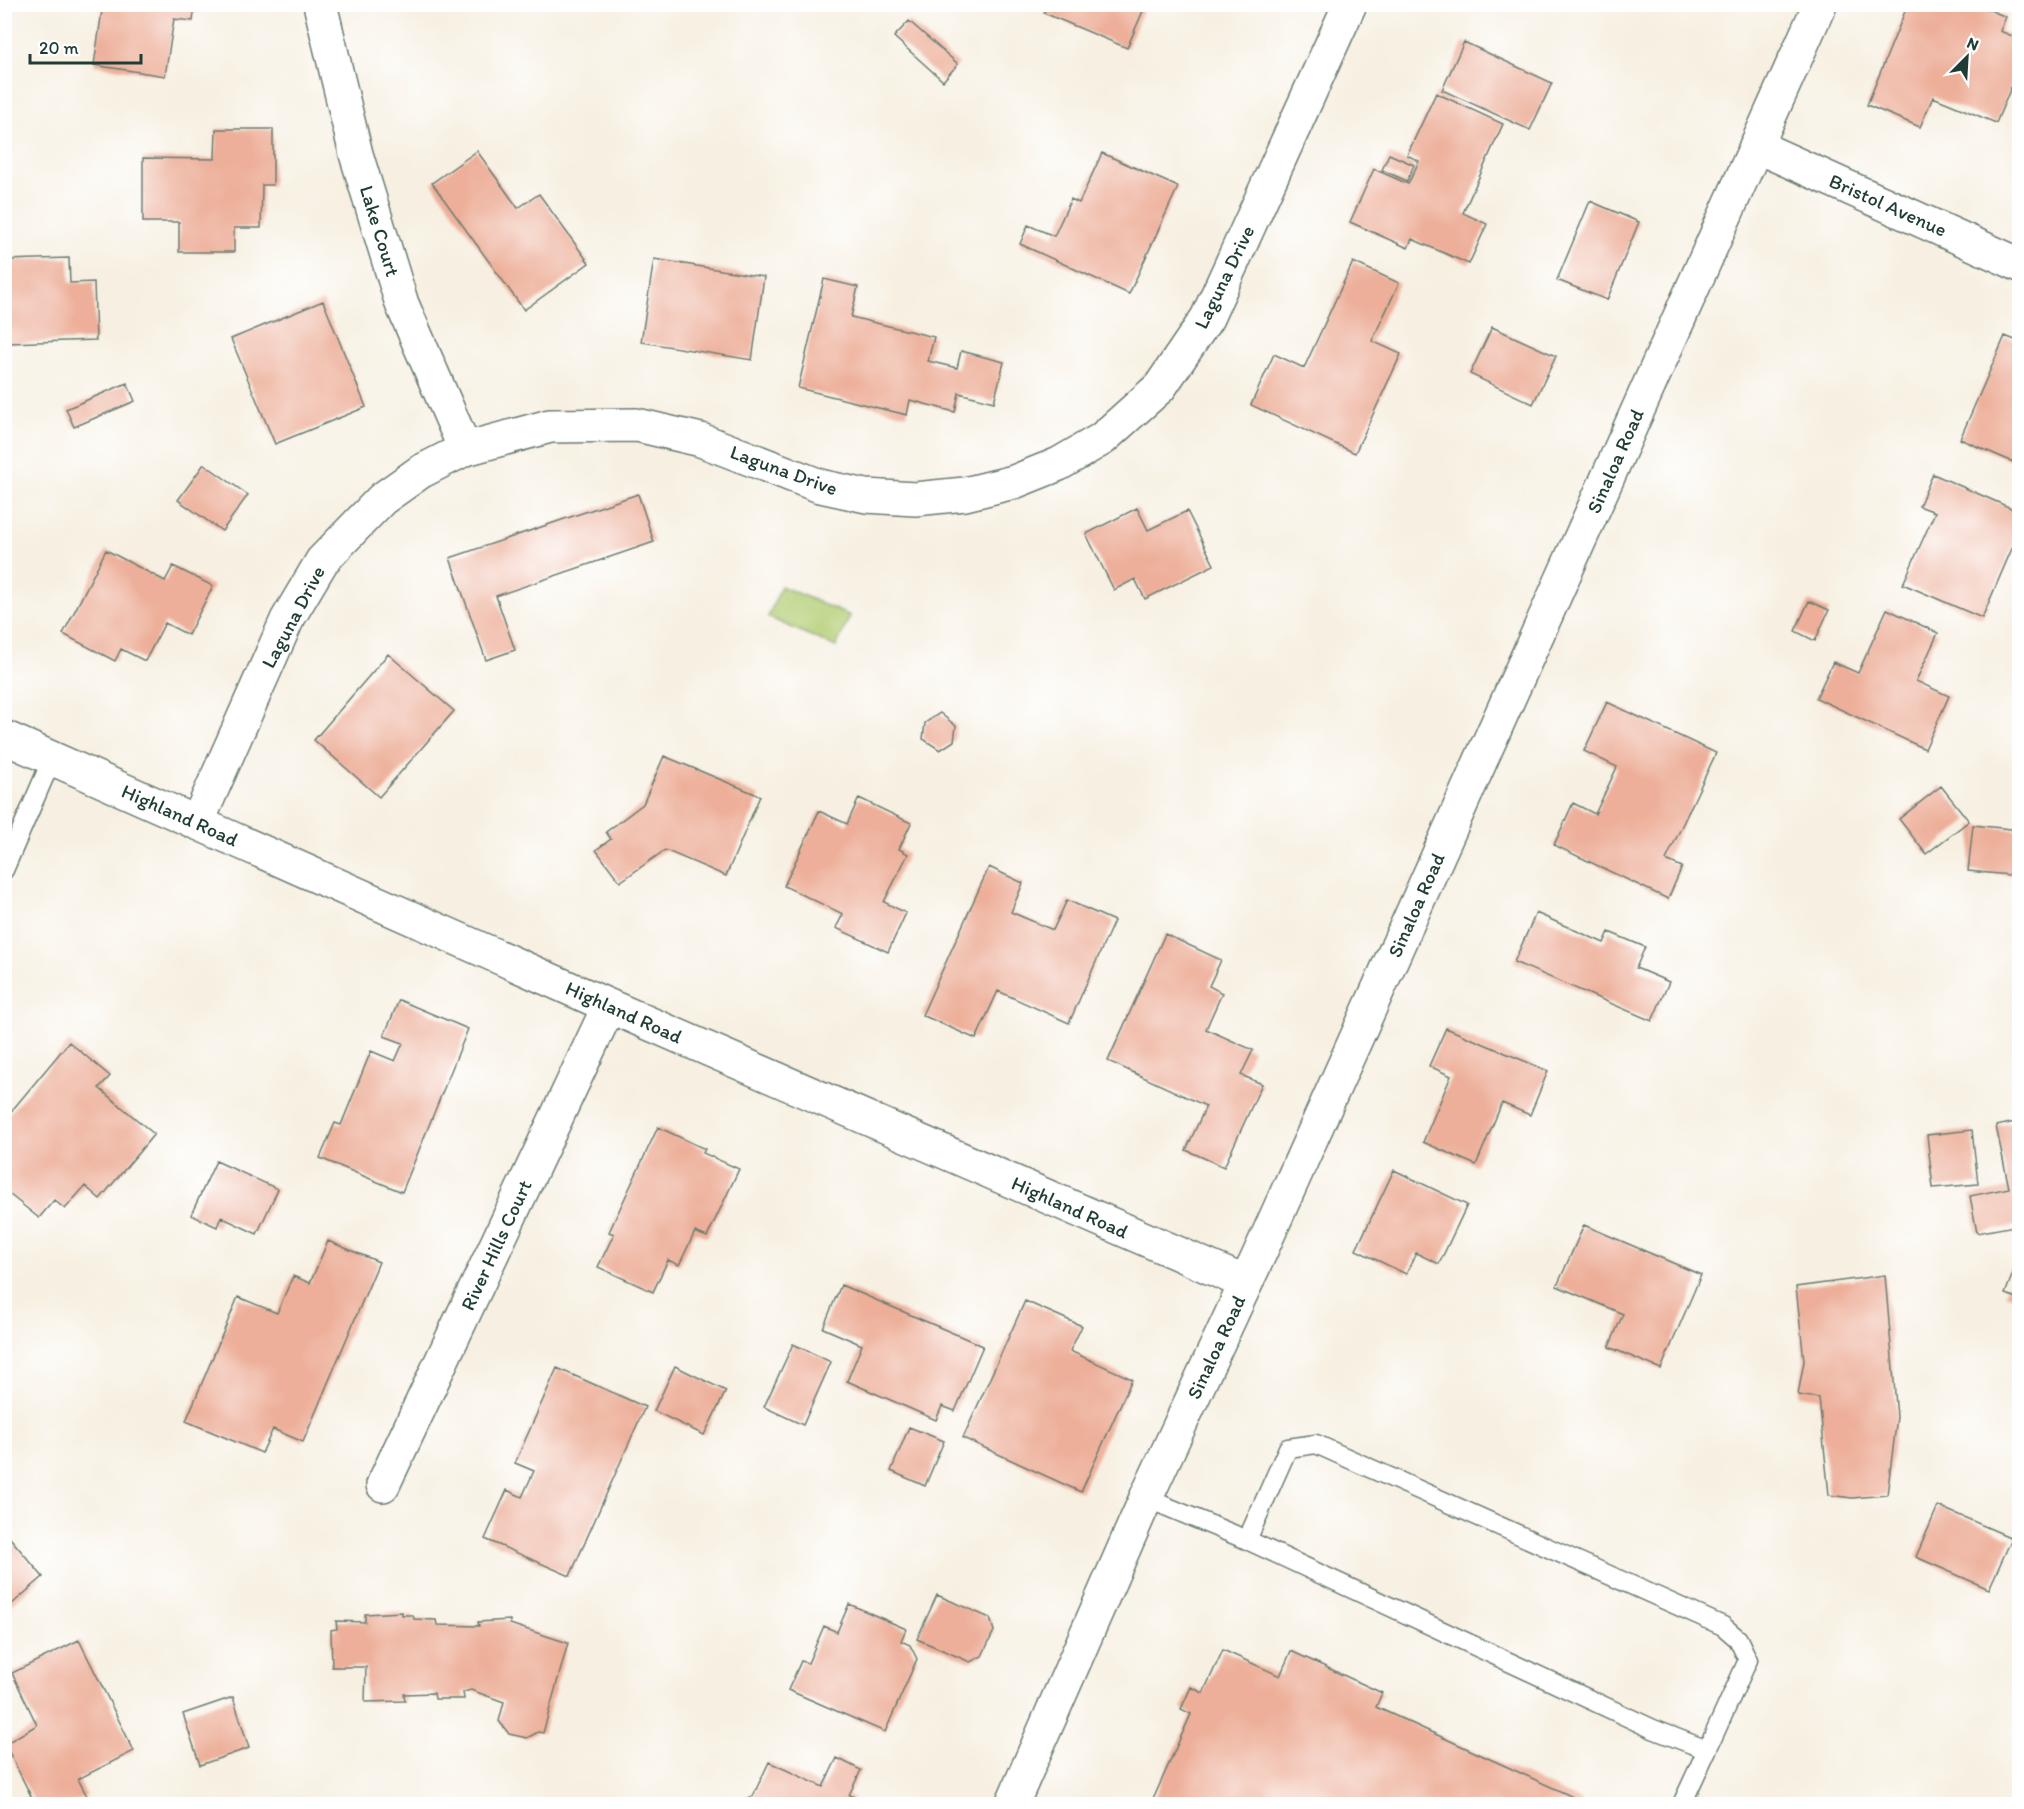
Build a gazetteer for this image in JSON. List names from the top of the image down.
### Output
{
  "streets": {
    "street": [
      "Bristol Avenue",
      "Lake Court",
      "Laguna Drive",
      "Sinaloa Road",
      "Highland Road",
      "River Hills Court"
    ]
  },
  "crossings": [
    ["Bristol Avenue", "Sinaloa Road"],
    ["Lake Court", "Laguna Drive"],
    ["Laguna Drive", "Highland Road"],
    ["Sinaloa Road", "Highland Road"],
    ["Highland Road", "River Hills Court"]
  ],
  "scale_bar": "20 m",
  "north": "top right"
}
